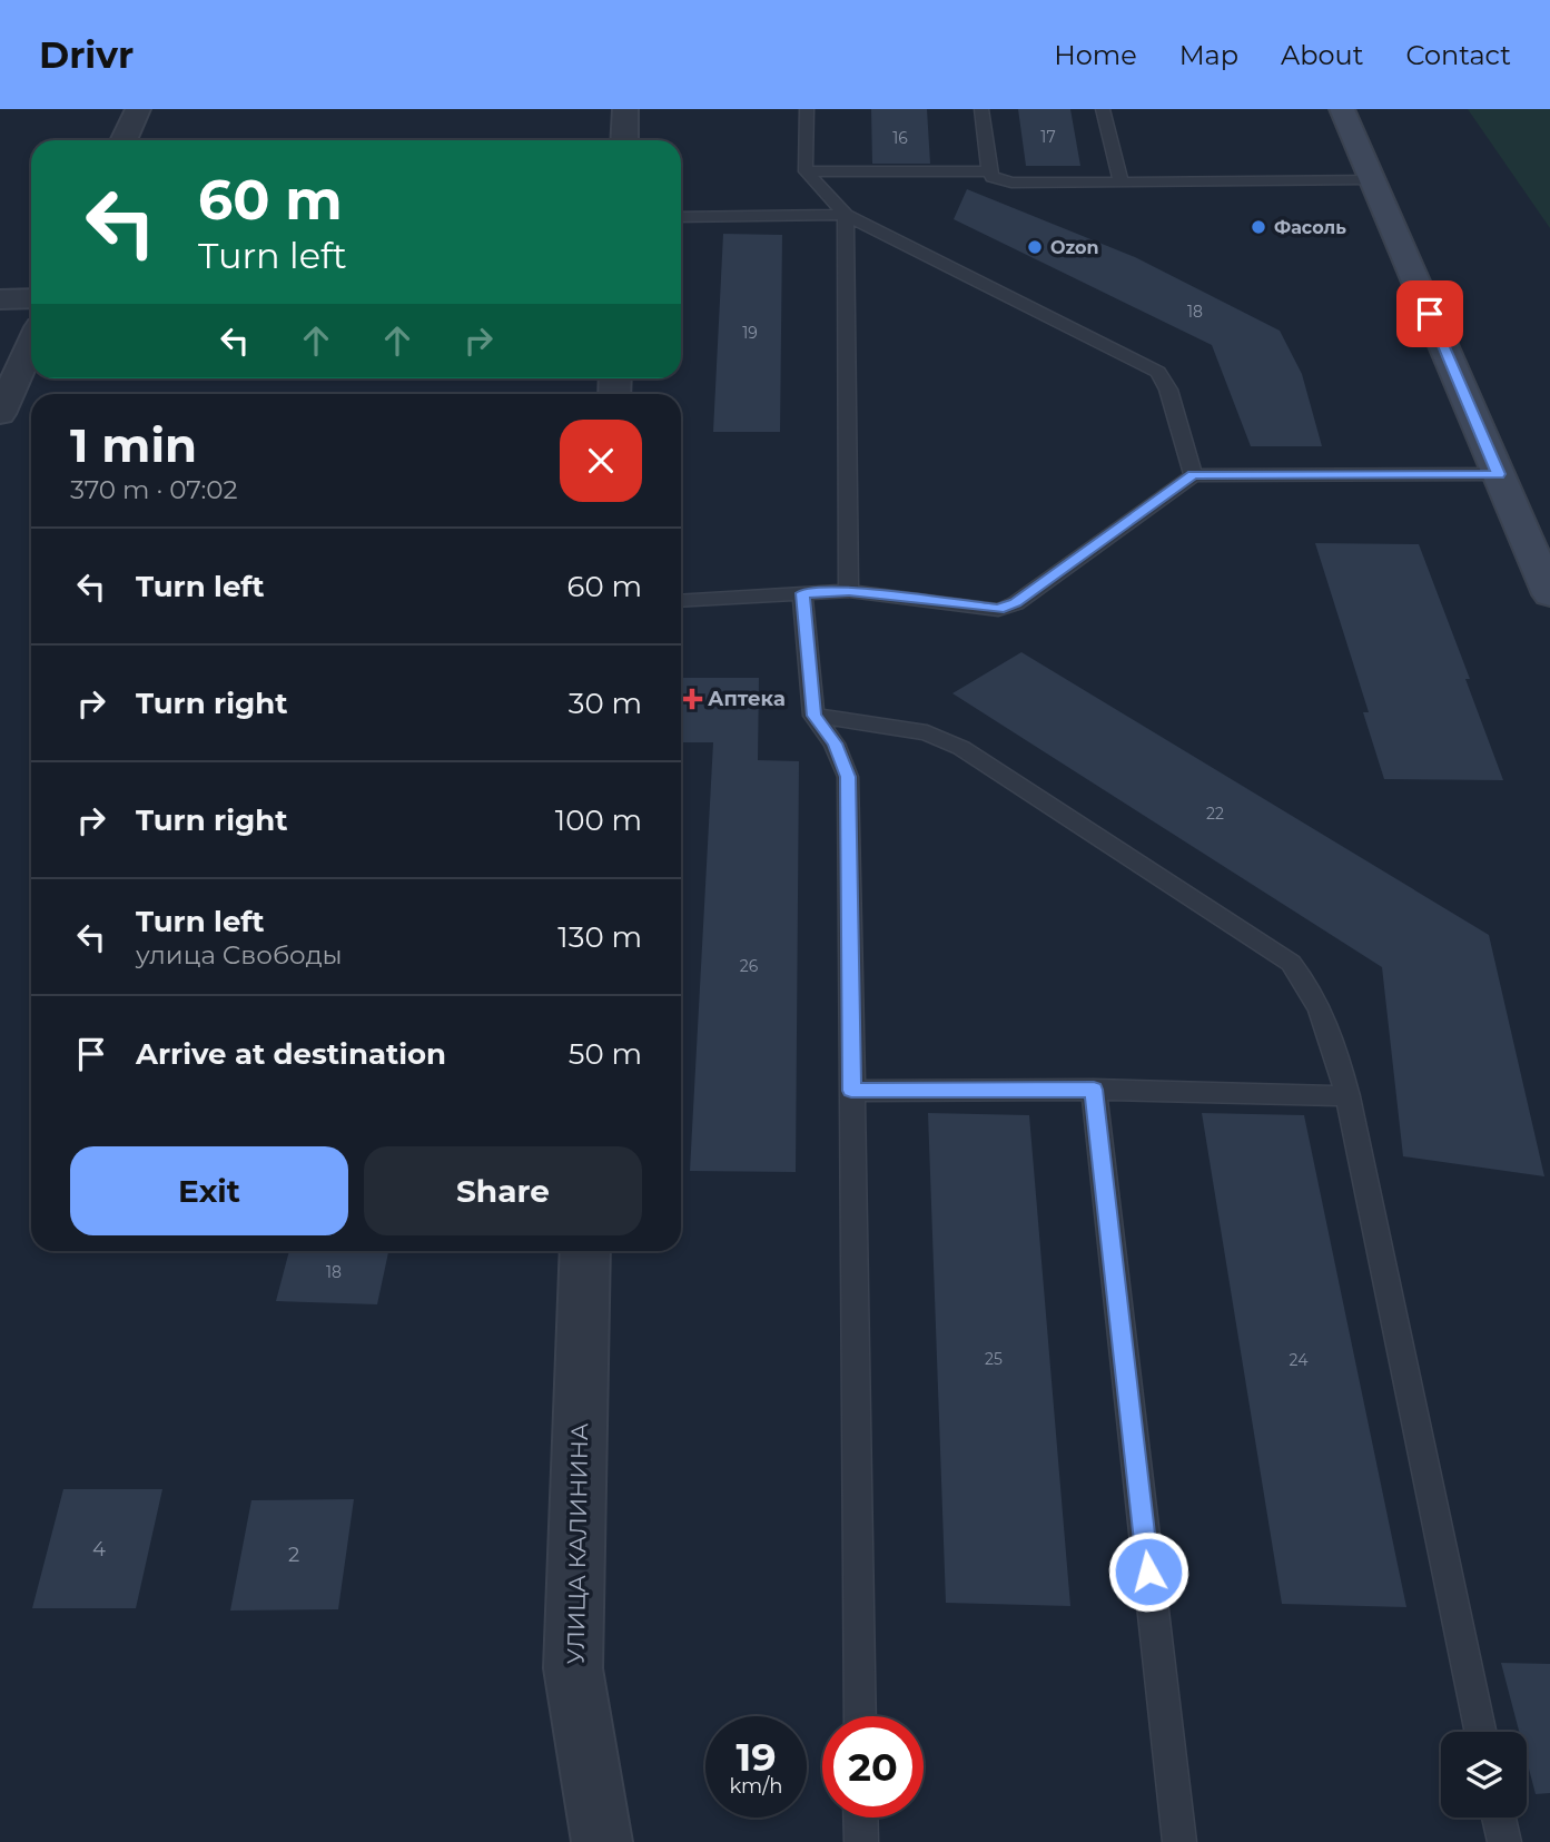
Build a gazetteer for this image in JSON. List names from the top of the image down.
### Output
{
  "streets": {
    "street": ["УЛИЦА КАЛИНИНА"]
  },
  "places": {
    "other": ["Фасоль", "Ozon"],
    "health": ["Аптека"]
  },
  "house_numbers": [
    "17",
    "16",
    "18",
    "19",
    "22",
    "26",
    "18",
    "25",
    "24",
    "4",
    "2"
  ],
  "page": {
    "header": "Drivr",
    "nav": [
      "Home",
      "Map",
      "About",
      "Contact"
    ],
    "turn": ["60 m", "Turn left"],
    "heading": ["1 min", "370 m · 07:02"],
    "list": [
      {
        "name": "Turn left",
        "value": "60 m"
      },
      {
        "name": "Turn right",
        "value": "30 m"
      },
      {
        "name": "Turn right",
        "value": "100 m"
      },
      {
        "name": "Turn left",
        "note": "улица Свободы",
        "value": "130 m"
      },
      {
        "name": "Arrive at destination",
        "value": "50 m"
      }
    ],
    "buttons": ["Exit", "Share"],
    "speed": "19 km/h",
    "limit": "20"
  }
}
